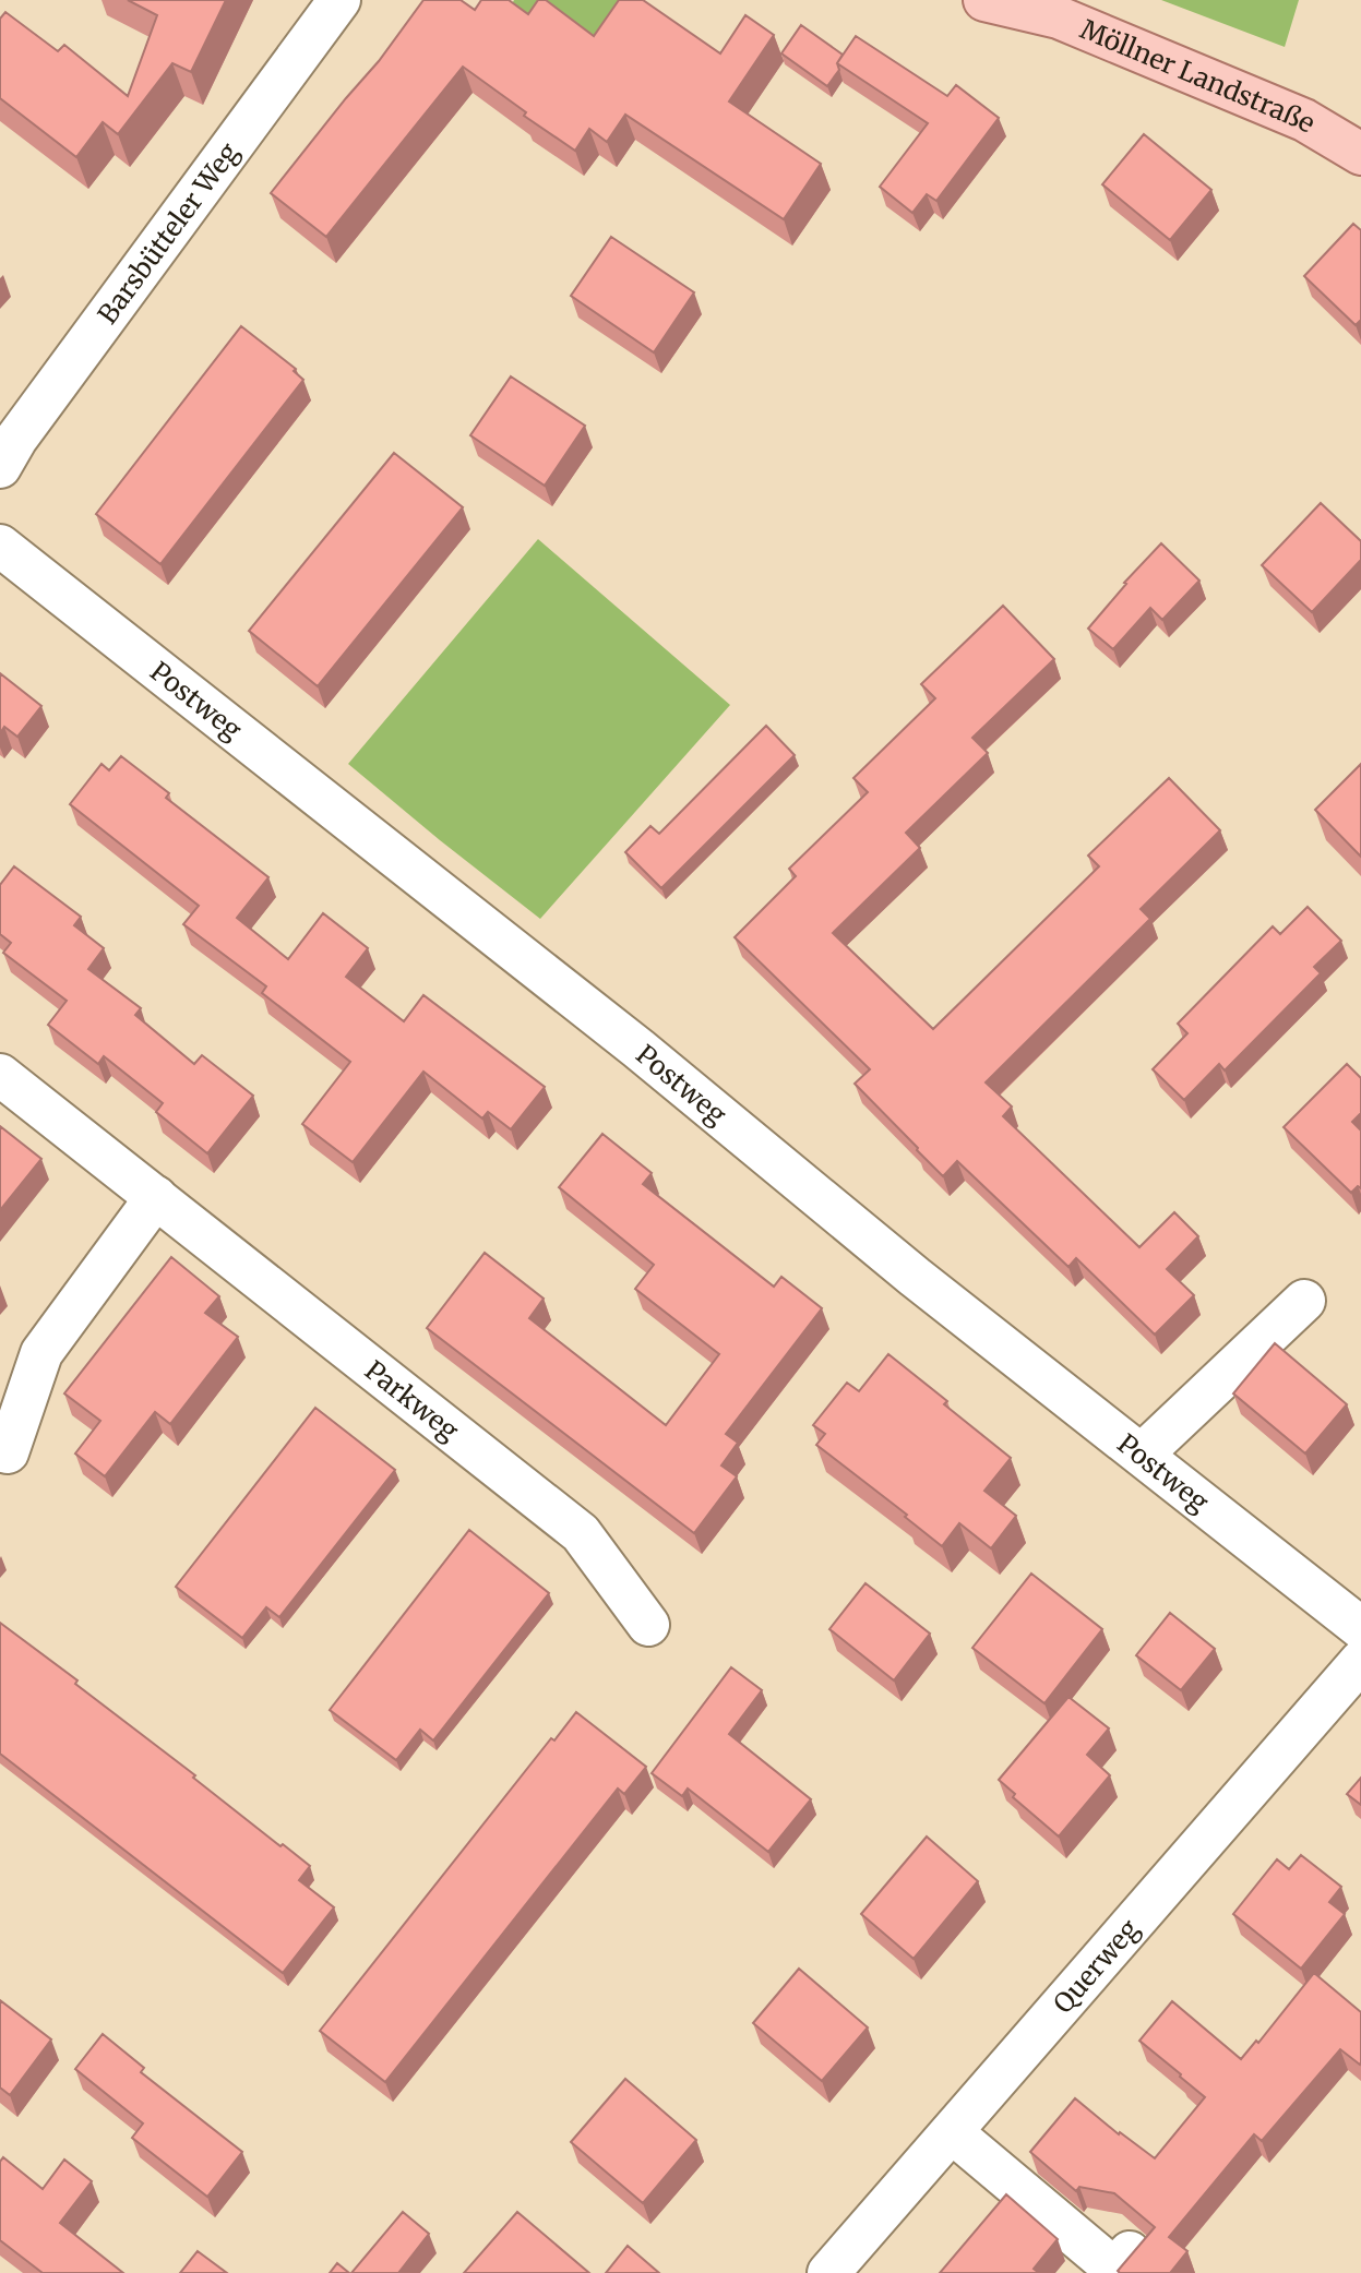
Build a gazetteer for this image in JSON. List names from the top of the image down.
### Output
{
  "streets": {
    "main road": ["Möllner Landstraße"],
    "street": [
      "Barsbütteler Weg",
      "Postweg",
      "Parkweg",
      "Querweg"
    ]
  }
}
